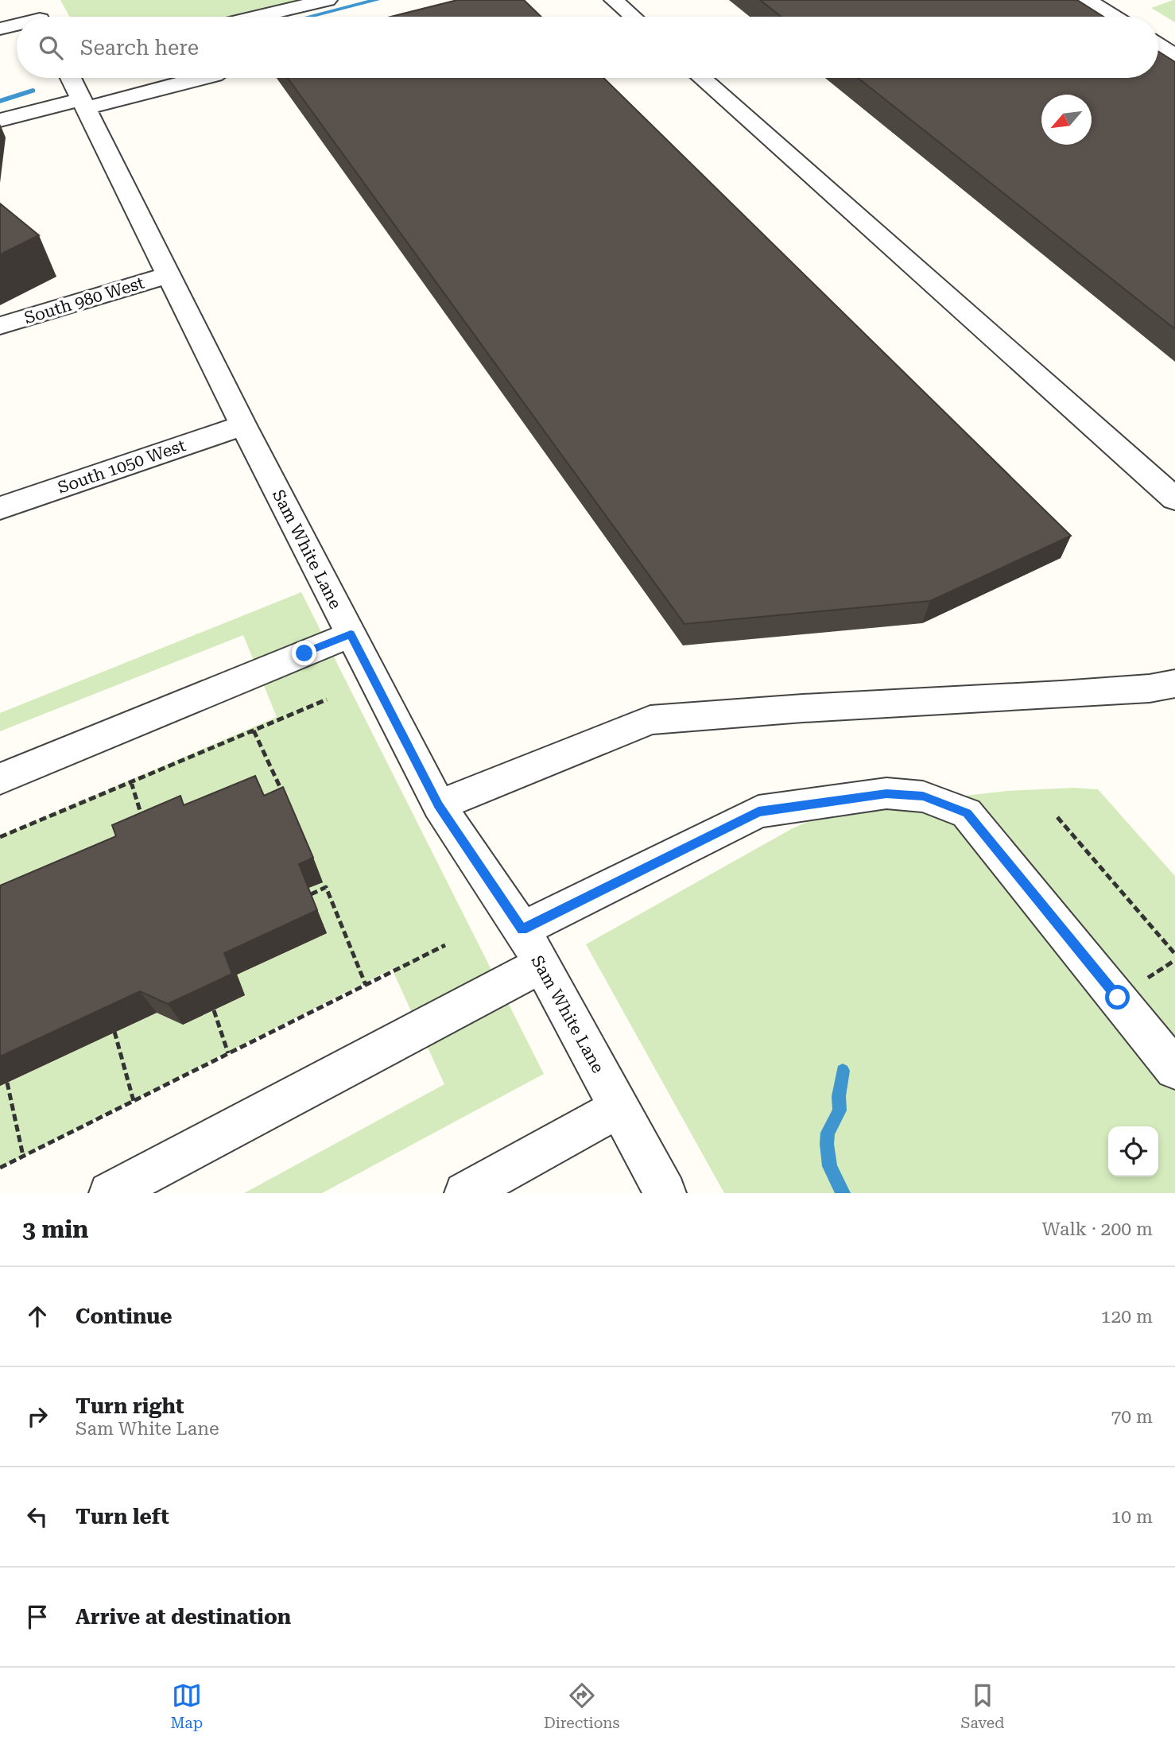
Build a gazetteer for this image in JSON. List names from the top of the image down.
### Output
{
  "streets": {
    "street": ["South 980 West", "South 1050 West", "Sam White Lane"]
  },
  "crossings": [
    ["South 980 West", "Sam White Lane"],
    ["South 1050 West", "Sam White Lane"]
  ],
  "north": "bottom left",
  "page": {
    "search": "Search here",
    "heading": ["3 min", "Walk · 200 m"],
    "list": [
      ["Continue", "120 m"],
      ["Turn right", "Sam White Lane", "70 m"],
      ["Turn left", "10 m"],
      "Arrive at destination"
    ],
    "nav": ["Map", "Directions", "Saved"]
  }
}
